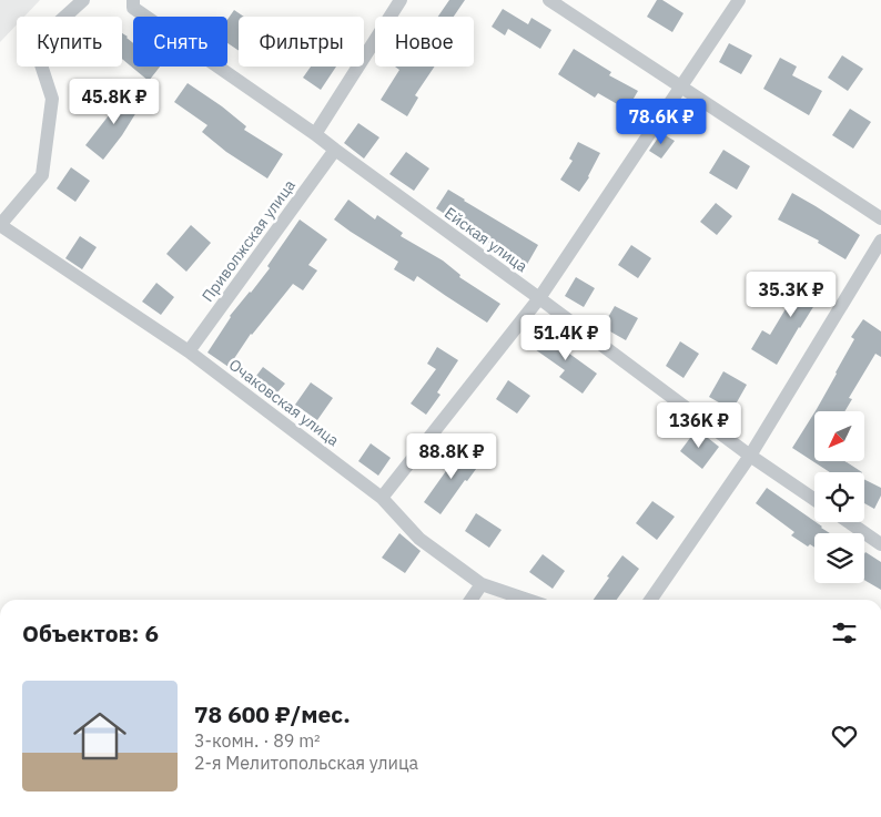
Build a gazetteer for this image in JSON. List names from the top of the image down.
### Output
{
  "streets": {
    "street": ["Ейская улица", "Приволжская улица", "Очаковская улица"]
  },
  "crossings": [
    ["Ейская улица", "Приволжская улица"],
    ["Приволжская улица", "Очаковская улица"]
  ],
  "north": "bottom left",
  "page": {
    "chip": [
      "Купить",
      "Снять",
      "Фильтры",
      "Новое"
    ],
    "price": [
      "45.8K ₽",
      "78.6K ₽",
      "35.3K ₽",
      "51.4K ₽",
      "136K ₽",
      "88.8K ₽"
    ],
    "heading": "Объектов: 6",
    "list": [
      {
        "name": "78 600 ₽/мес.",
        "note": "3-комн. · 89 m² · 2-я Мелитопольская улица"
      }
    ]
  }
}
